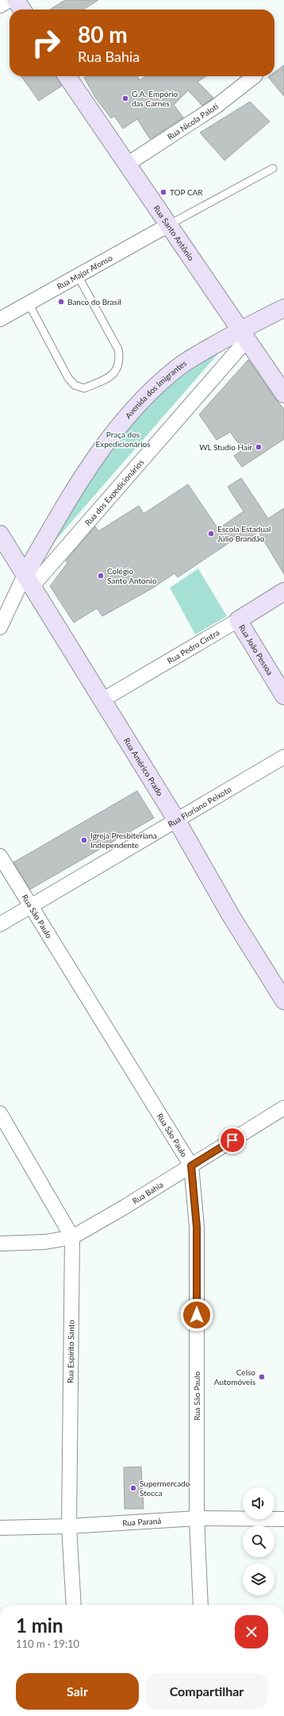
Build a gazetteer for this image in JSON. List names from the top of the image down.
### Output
{
  "streets": {
    "street": [
      "Rua Nicola Paloti",
      "Rua Santo Antônio",
      "Rua Major Afonso",
      "Avenida dos Imigrantes",
      "Rua dos Expedicionários",
      "Rua Pedro Cintra",
      "Rua João Pessoa",
      "Rua Américo Prado",
      "Rua Floriano Peixoto",
      "Rua São Paulo",
      "Rua Bahia",
      "Rua Espírito Santo",
      "Rua Paraná"
    ]
  },
  "crossings": [
    ["Rua Nicola Paloti", "Rua Santo Antônio"],
    ["Rua Santo Antônio", "Rua Major Afonso"],
    ["Rua Santo Antônio", "Avenida dos Imigrantes"],
    ["Rua Santo Antônio", "Rua dos Expedicionários"],
    ["Avenida dos Imigrantes", "Rua dos Expedicionários"],
    ["Avenida dos Imigrantes", "Rua Américo Prado"],
    ["Rua dos Expedicionários", "Rua Américo Prado"],
    ["Rua Pedro Cintra", "Rua João Pessoa"],
    ["Rua Pedro Cintra", "Rua Américo Prado"],
    ["Rua Américo Prado", "Rua Floriano Peixoto"],
    ["Rua Floriano Peixoto", "Rua São Paulo"],
    ["Rua São Paulo", "Rua Bahia"],
    ["Rua São Paulo", "Rua Paraná"],
    ["Rua Bahia", "Rua Espírito Santo"],
    ["Rua Espírito Santo", "Rua Paraná"]
  ],
  "parks": ["Praça dos Expedicionários"],
  "places": [
    "G.A. Empório das Carnes",
    "TOP CAR",
    "Banco do Brasil",
    "WL Studio Hair",
    "Escola Estadual Júlio Brandão",
    "Colégio Santo Antonio",
    "Igreja Presbiteriana Independente",
    "Celso Automóveis",
    "Supermercado Stecca"
  ],
  "page": {
    "turn": ["80 m", "Rua Bahia"],
    "heading": ["1 min", "110 m · 19:10"],
    "buttons": ["Sair", "Compartilhar"]
  }
}
